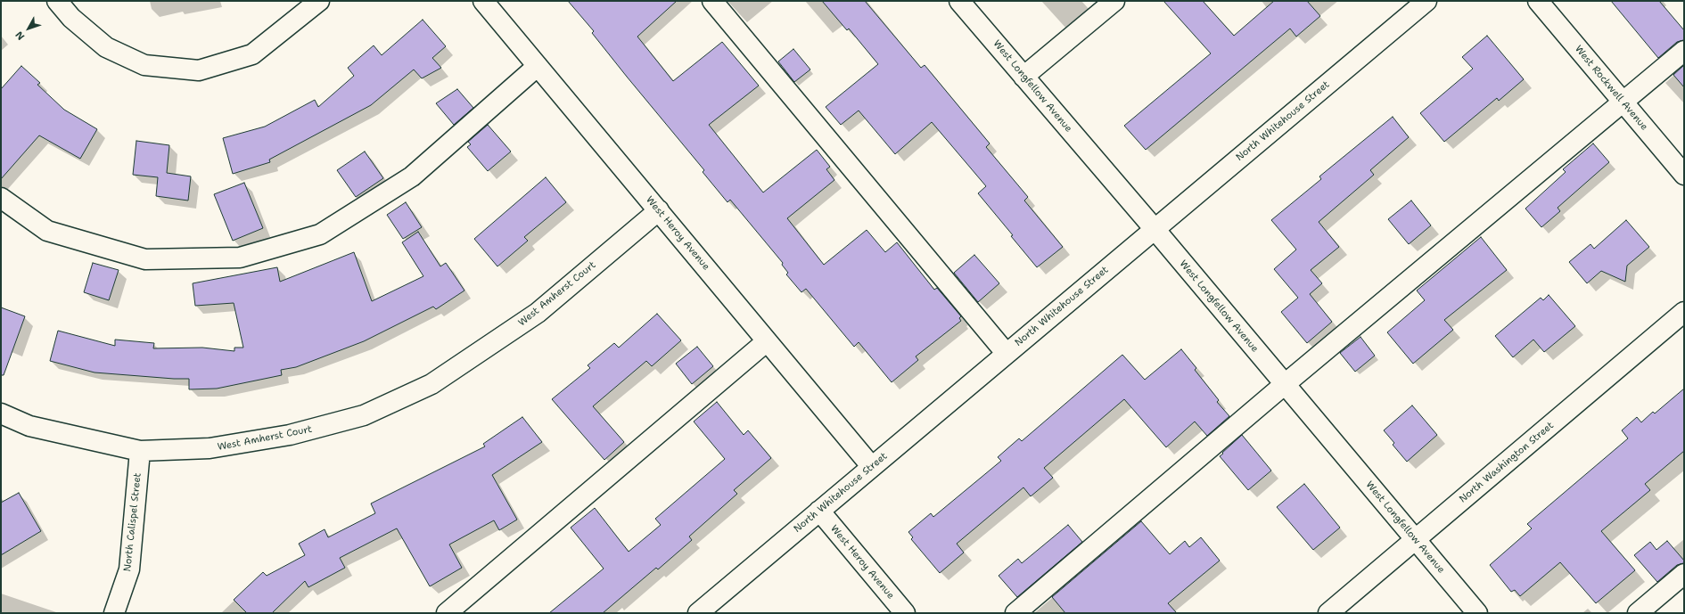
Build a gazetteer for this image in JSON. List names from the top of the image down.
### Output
{
  "streets": {
    "street": [
      "West Longfellow Avenue",
      "West Rockwell Avenue",
      "North Whitehouse Street",
      "West Heroy Avenue",
      "West Amherst Court",
      "North Washington Street",
      "North Calispel Street"
    ]
  },
  "crossings": [
    ["West Longfellow Avenue", "North Whitehouse Street"],
    ["West Longfellow Avenue", "North Washington Street"],
    ["North Whitehouse Street", "West Heroy Avenue"],
    ["West Heroy Avenue", "West Amherst Court"],
    ["West Amherst Court", "North Calispel Street"]
  ],
  "north": "bottom left"
}
